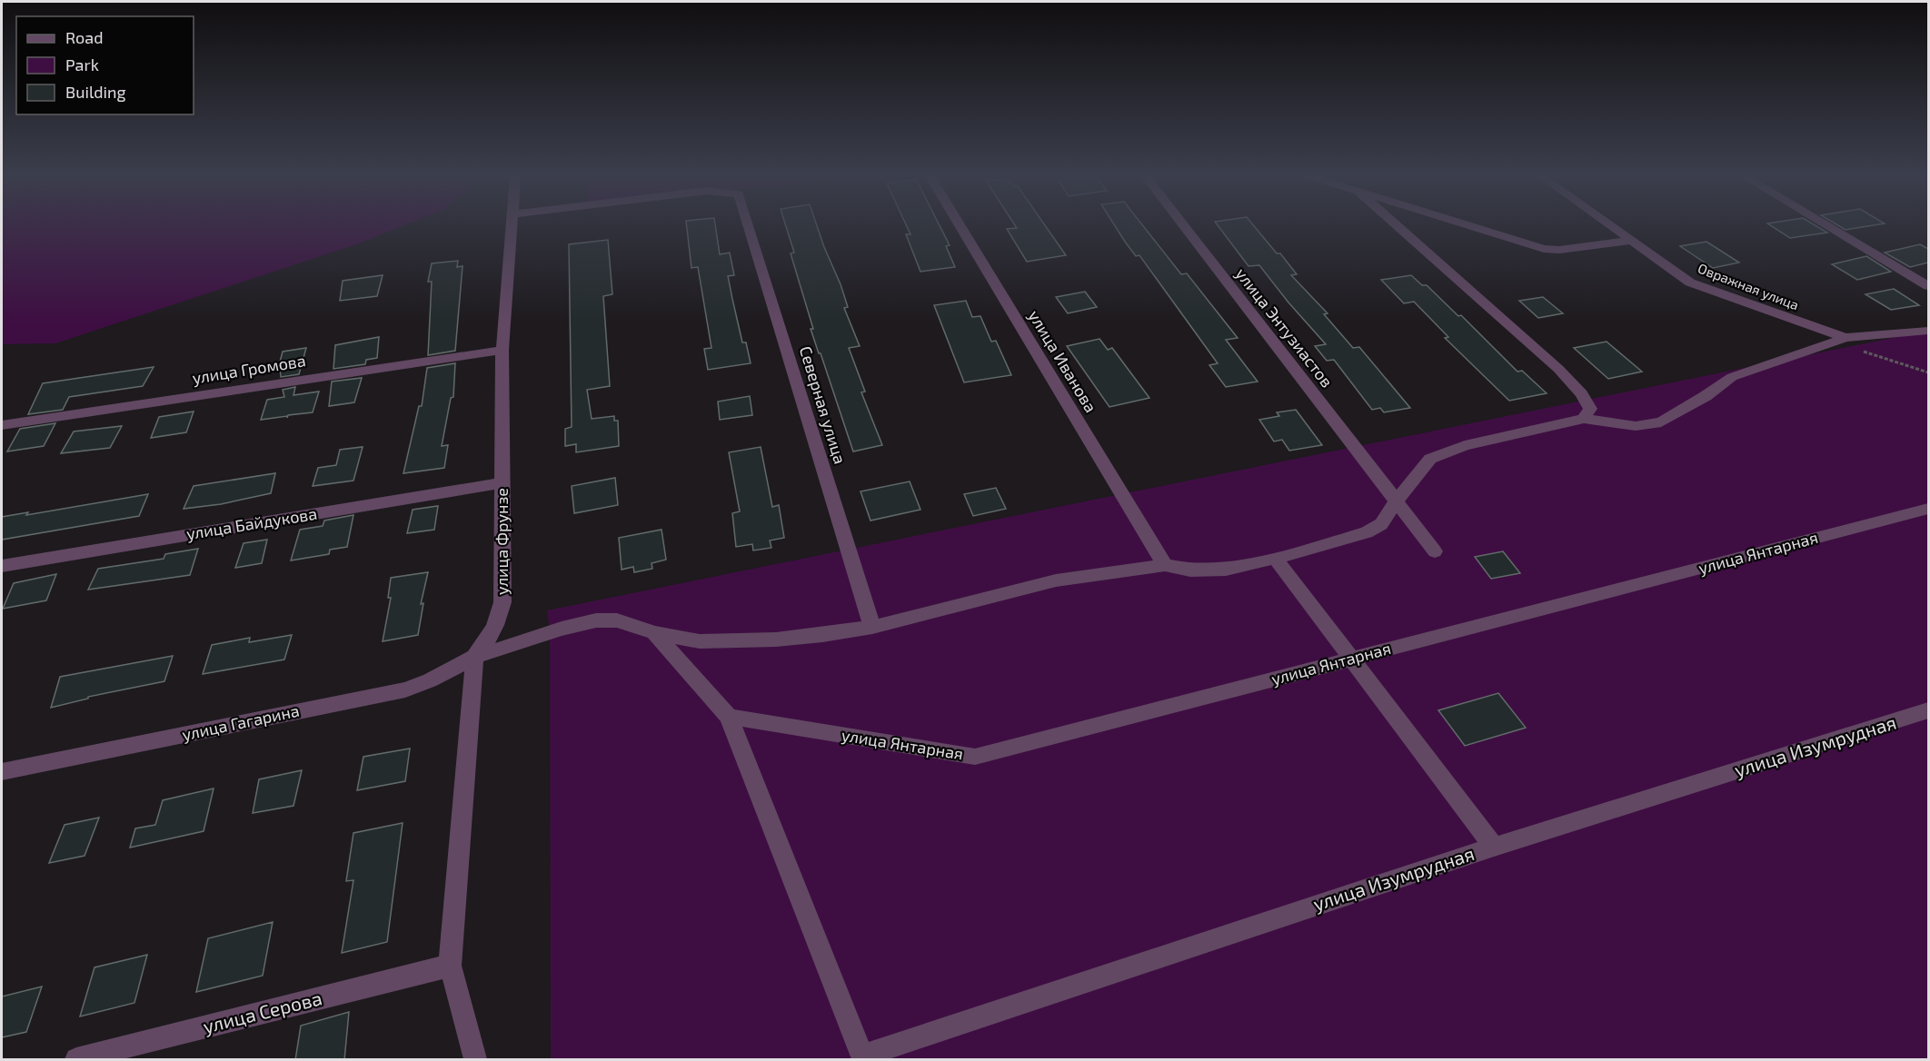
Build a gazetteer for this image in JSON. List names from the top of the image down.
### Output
{
  "streets": {
    "street": [
      "Овражная улица",
      "улица Энтузиастов",
      "улица Иванова",
      "улица Громова",
      "Северная улица",
      "улица Байдукова",
      "улица Фрунзе",
      "улица Янтарная",
      "улица Гагарина",
      "улица Изумрудная",
      "улица Серова"
    ]
  },
  "crossings": [
    ["улица Громова", "улица Фрунзе"],
    ["улица Байдукова", "улица Фрунзе"],
    ["улица Фрунзе", "улица Гагарина"],
    ["улица Янтарная", "улица Изумрудная"]
  ],
  "legend": ["Road", "Park", "Building"]
}
